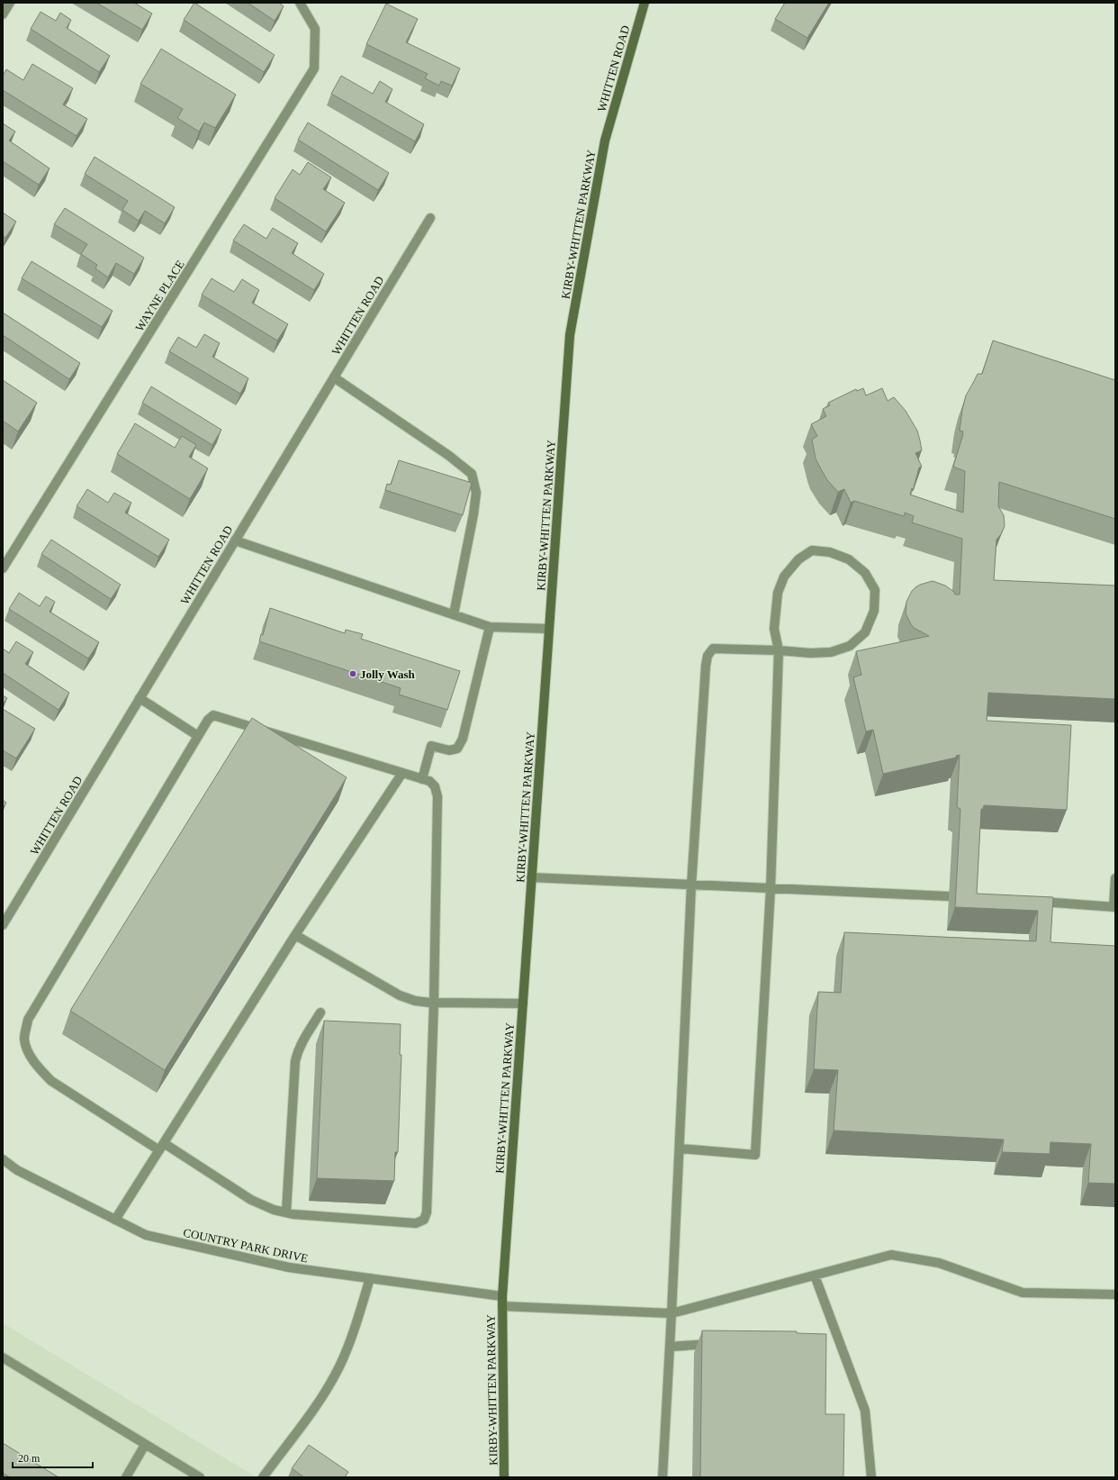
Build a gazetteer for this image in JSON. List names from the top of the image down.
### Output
{
  "streets": {
    "main road": ["WHITTEN ROAD", "KIRBY-WHITTEN PARKWAY"],
    "street": ["WAYNE PLACE", "COUNTRY PARK DRIVE"]
  },
  "crossings": [
    ["WHITTEN ROAD", "KIRBY-WHITTEN PARKWAY"],
    ["KIRBY-WHITTEN PARKWAY", "COUNTRY PARK DRIVE"]
  ],
  "places": ["Jolly Wash"],
  "scale_bar": "20 m"
}
